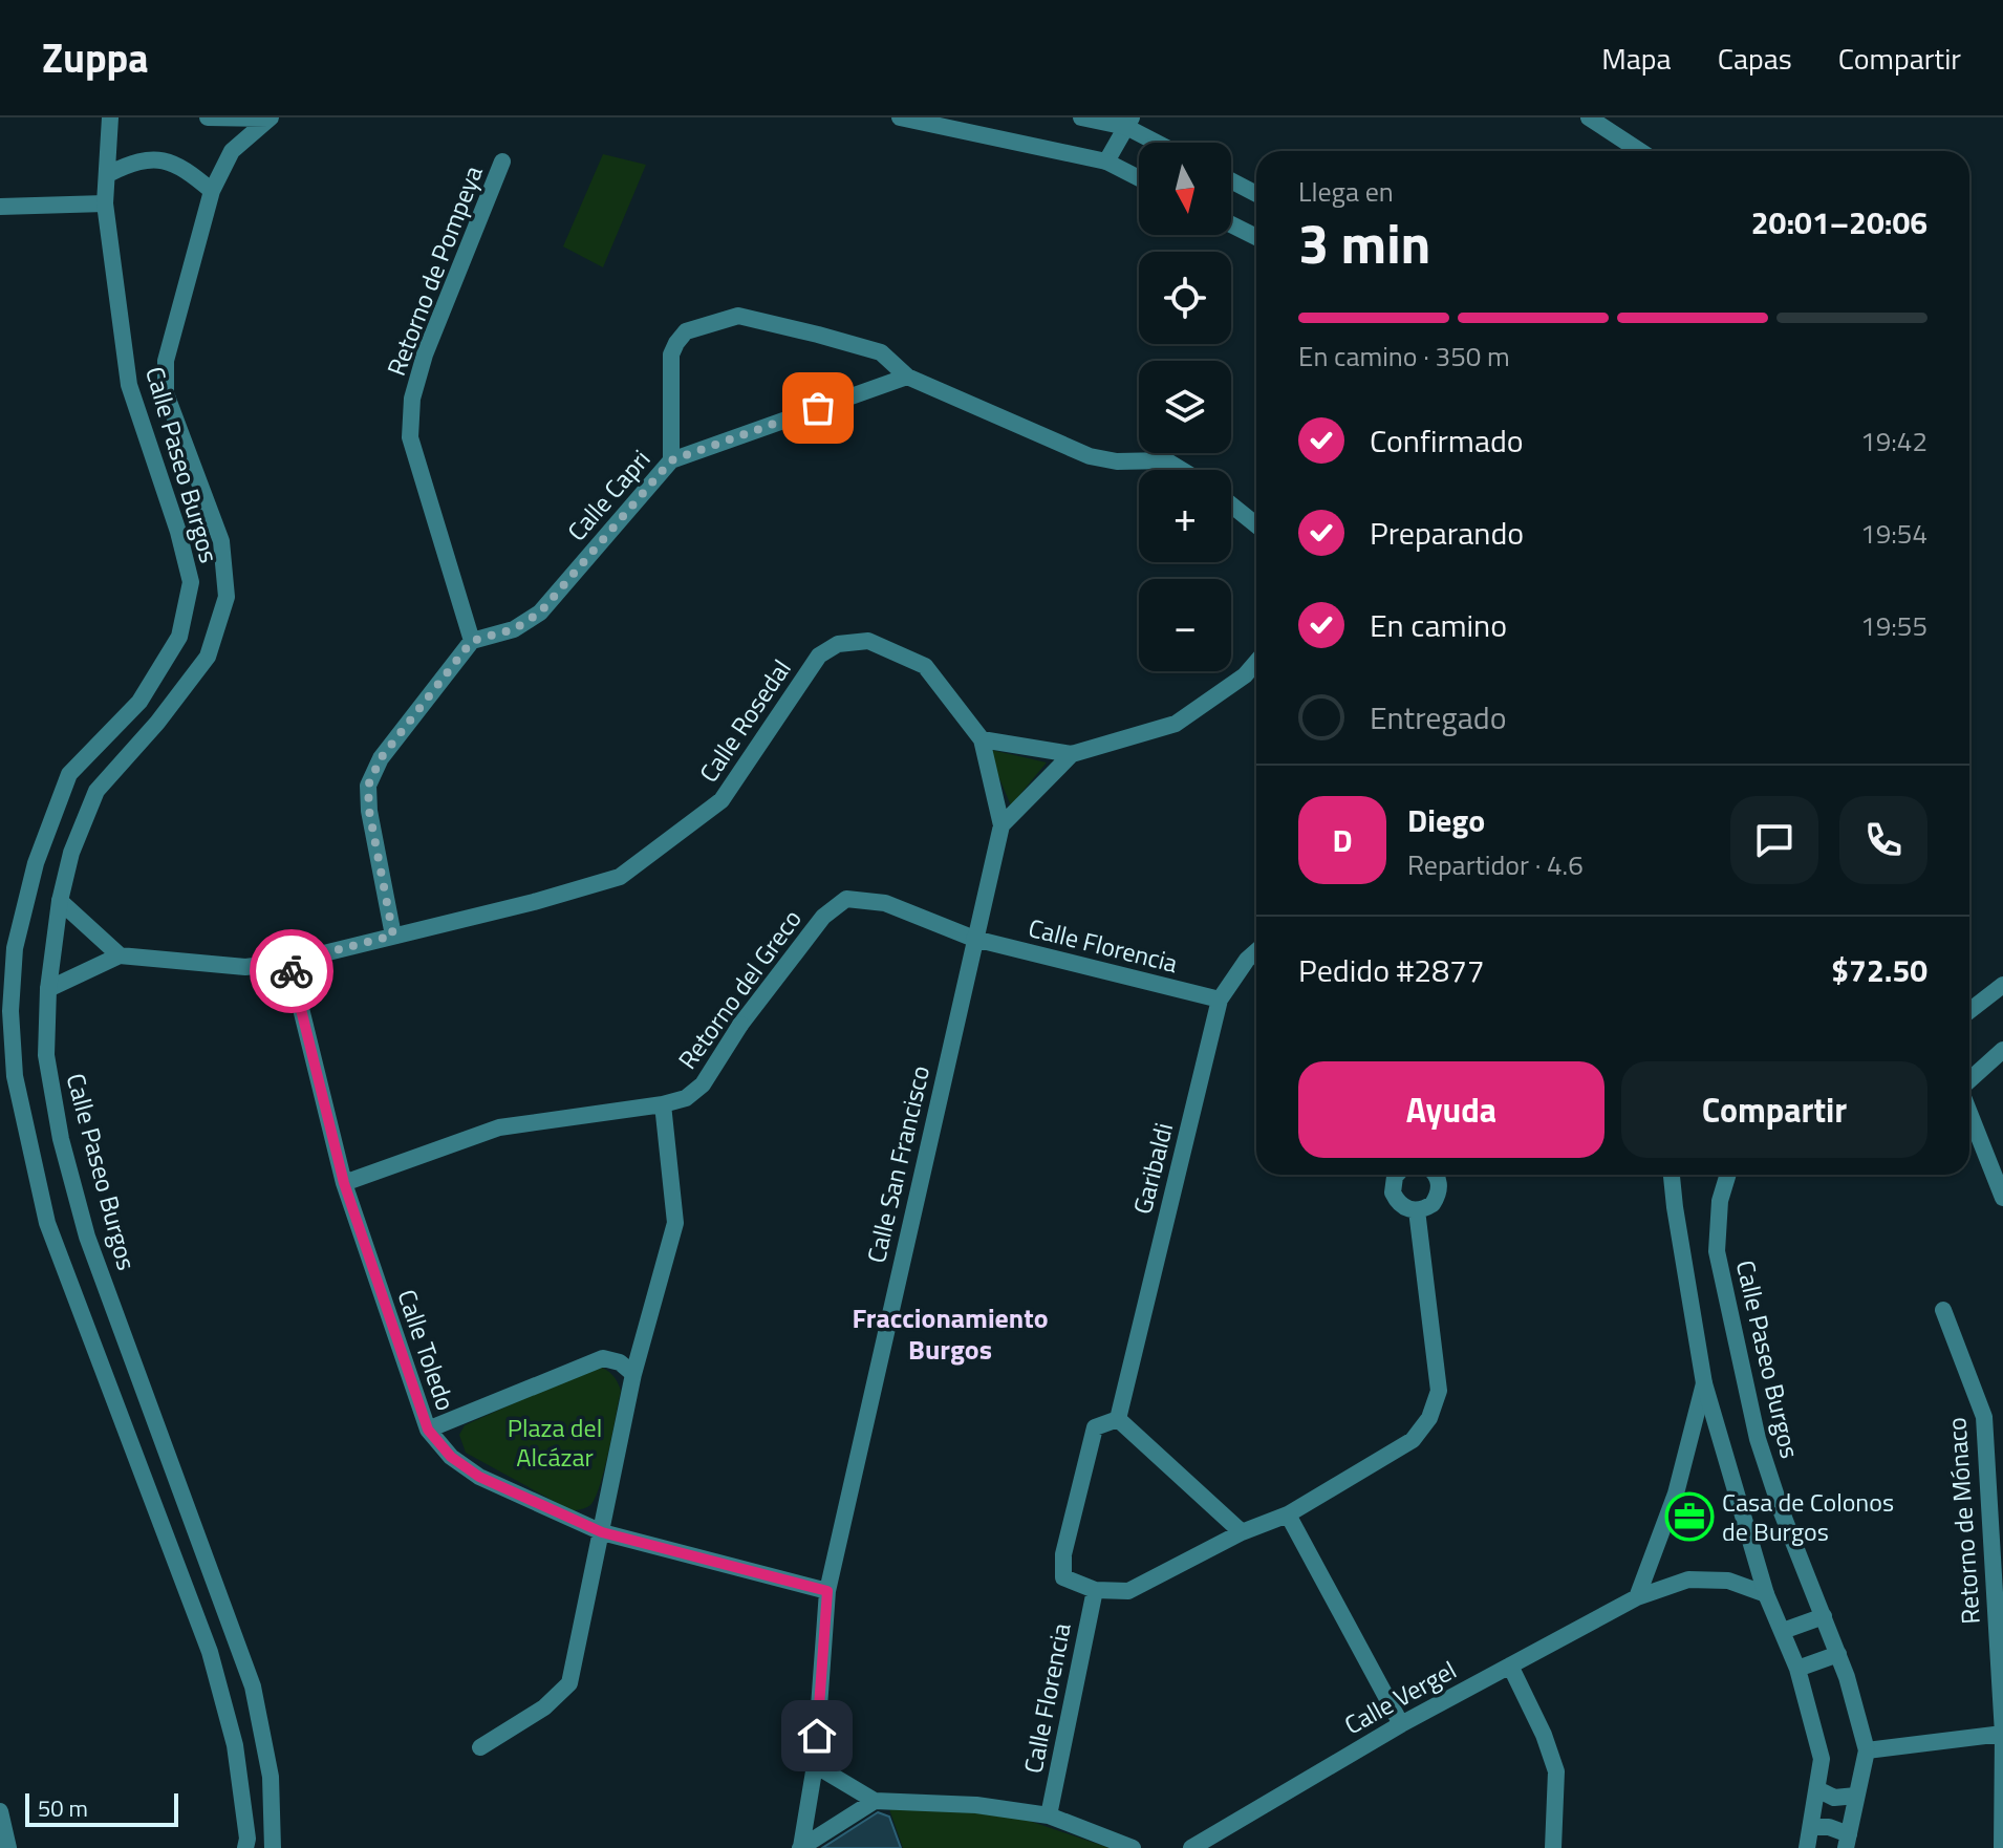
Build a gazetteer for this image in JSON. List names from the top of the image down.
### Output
{
  "streets": {
    "street": [
      "Retorno de Pompeya",
      "Calle Paseo Burgos",
      "Calle Capri",
      "Calle Rosedal",
      "Calle Florencia",
      "Retorno del Greco",
      "Calle San Francisco",
      "Garibaldi",
      "Calle Toledo",
      "Retorno de Mónaco",
      "Calle Vergel"
    ]
  },
  "crossings": [
    ["Retorno de Pompeya", "Calle Capri"],
    ["Calle Rosedal", "Calle San Francisco"],
    ["Calle Rosedal", "Calle Toledo"],
    ["Calle Florencia", "Retorno del Greco"],
    ["Calle Florencia", "Calle San Francisco"],
    ["Calle Florencia", "Garibaldi"],
    ["Retorno del Greco", "Calle San Francisco"],
    ["Retorno del Greco", "Calle Toledo"],
    ["Calle San Francisco", "Calle Toledo"]
  ],
  "districts": ["Fraccionamiento Burgos"],
  "parks": ["Plaza del Alcázar"],
  "places": {
    "office": ["Casa de Colonos de Burgos"]
  },
  "scale_bar": "50 m",
  "north": "bottom",
  "page": {
    "header": "Zuppa",
    "nav": ["Mapa", "Capas", "Compartir"],
    "map_buttons": ["+", "−"],
    "heading": ["3 min", "Llega en", "20:01–20:06"],
    "panel": [
      "Diego",
      "Repartidor · 4.6",
      "Pedido #2877",
      "$72.50"
    ],
    "bar": "En camino · 350 m",
    "list": [
      ["Confirmado", "19:42"],
      ["Preparando", "19:54"],
      ["En camino", "19:55"],
      "Entregado"
    ],
    "round": "D",
    "buttons": ["Ayuda", "Compartir"],
    "scale": "50 m"
  }
}
